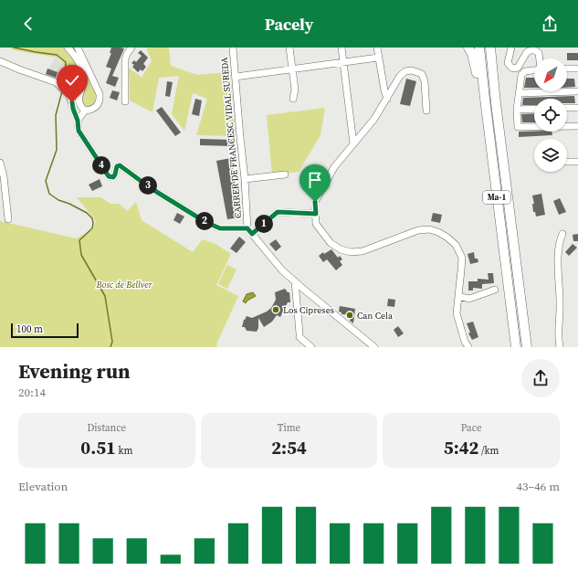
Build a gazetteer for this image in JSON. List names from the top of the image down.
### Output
{
  "streets": {
    "highway": ["Ma-1"],
    "street": ["CARRER DE FRANCESC VIDAL SUREDA"]
  },
  "parks": ["Bosc de Bellver"],
  "places": ["Los Cipreses", "Can Cela"],
  "scale_bar": "100 m",
  "north": "bottom left",
  "page": {
    "header": "Pacely",
    "pins": [
      "4",
      "3",
      "2",
      "1"
    ],
    "scale": "100 m",
    "heading": ["Evening run", "20:14"],
    "stats": [
      ["Distance", "0.51 km"],
      ["Time", "2:54"],
      ["Pace", "5:42 /km"]
    ],
    "chart": ["Elevation", "43–46 m"]
  }
}
